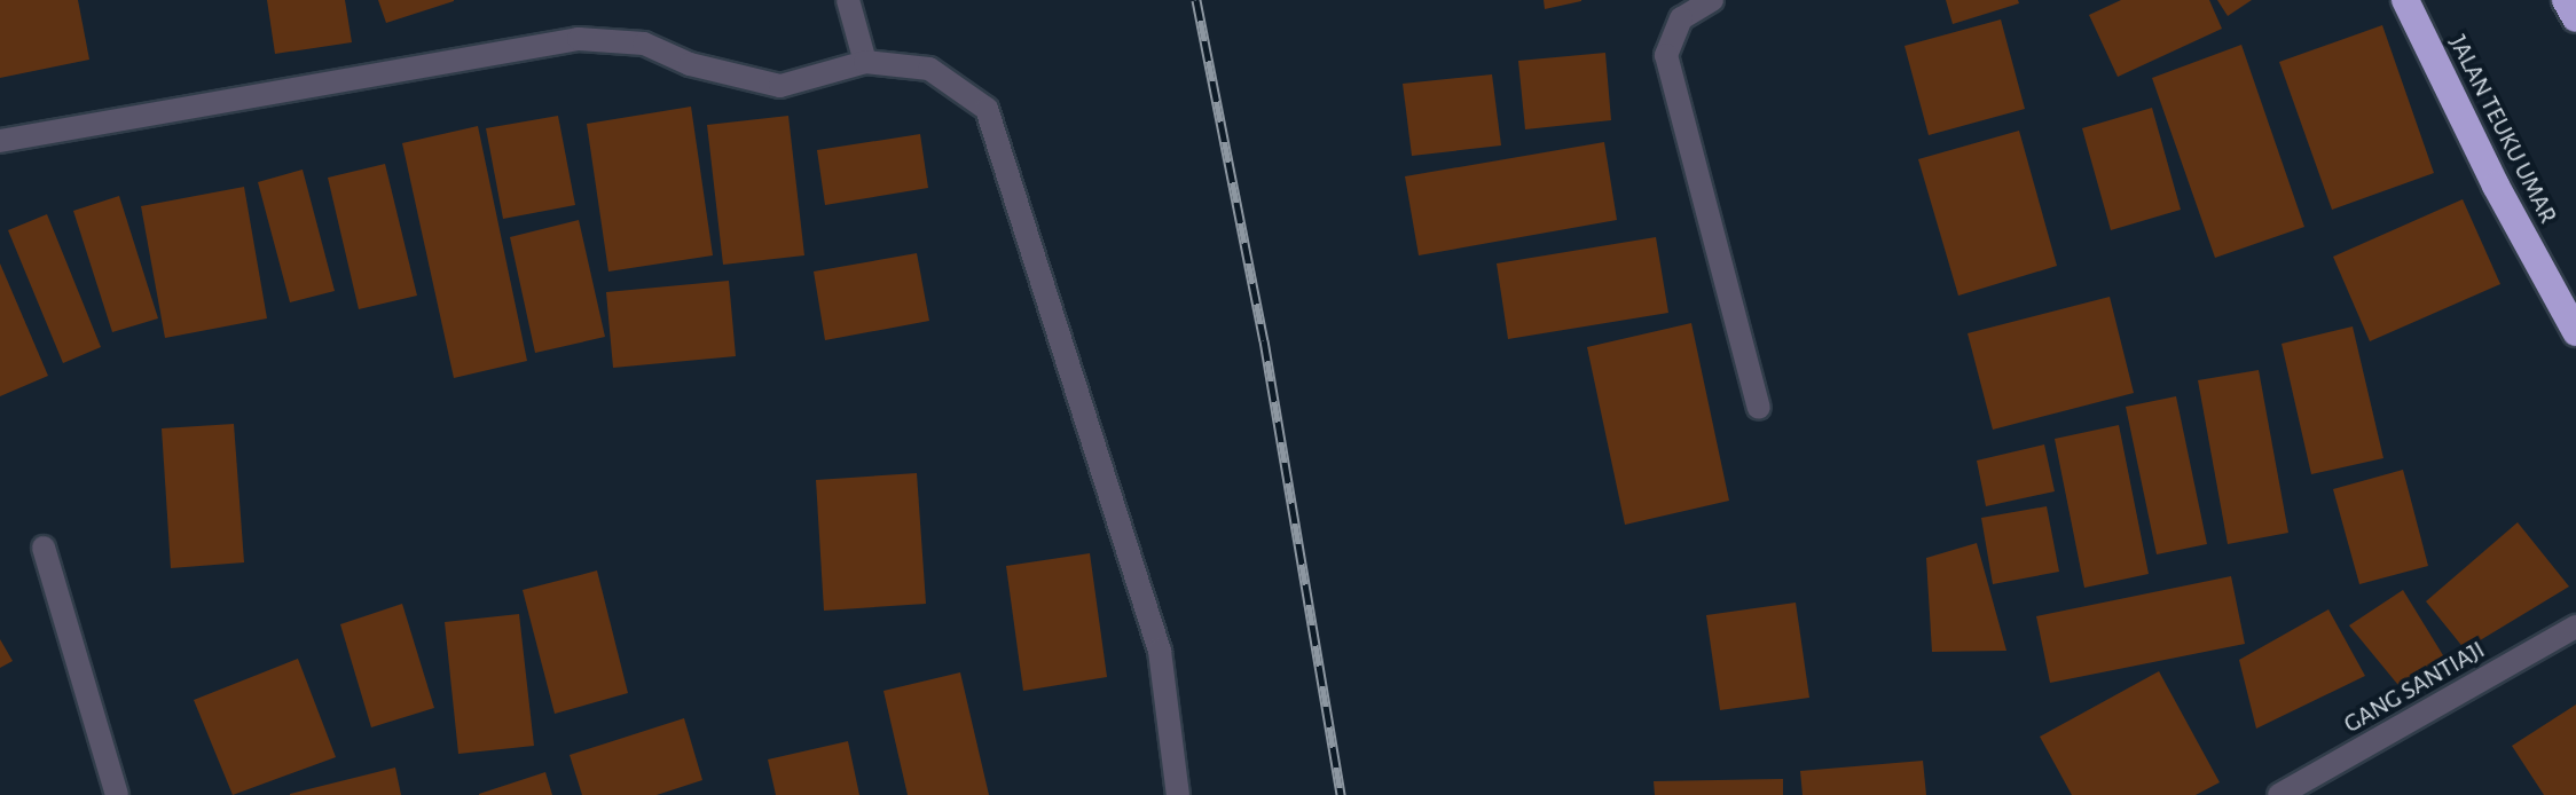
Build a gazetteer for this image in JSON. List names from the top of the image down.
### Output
{
  "streets": {
    "highway": ["JALAN TEUKU UMAR"],
    "street": ["GANG SANTIAJI"]
  }
}
